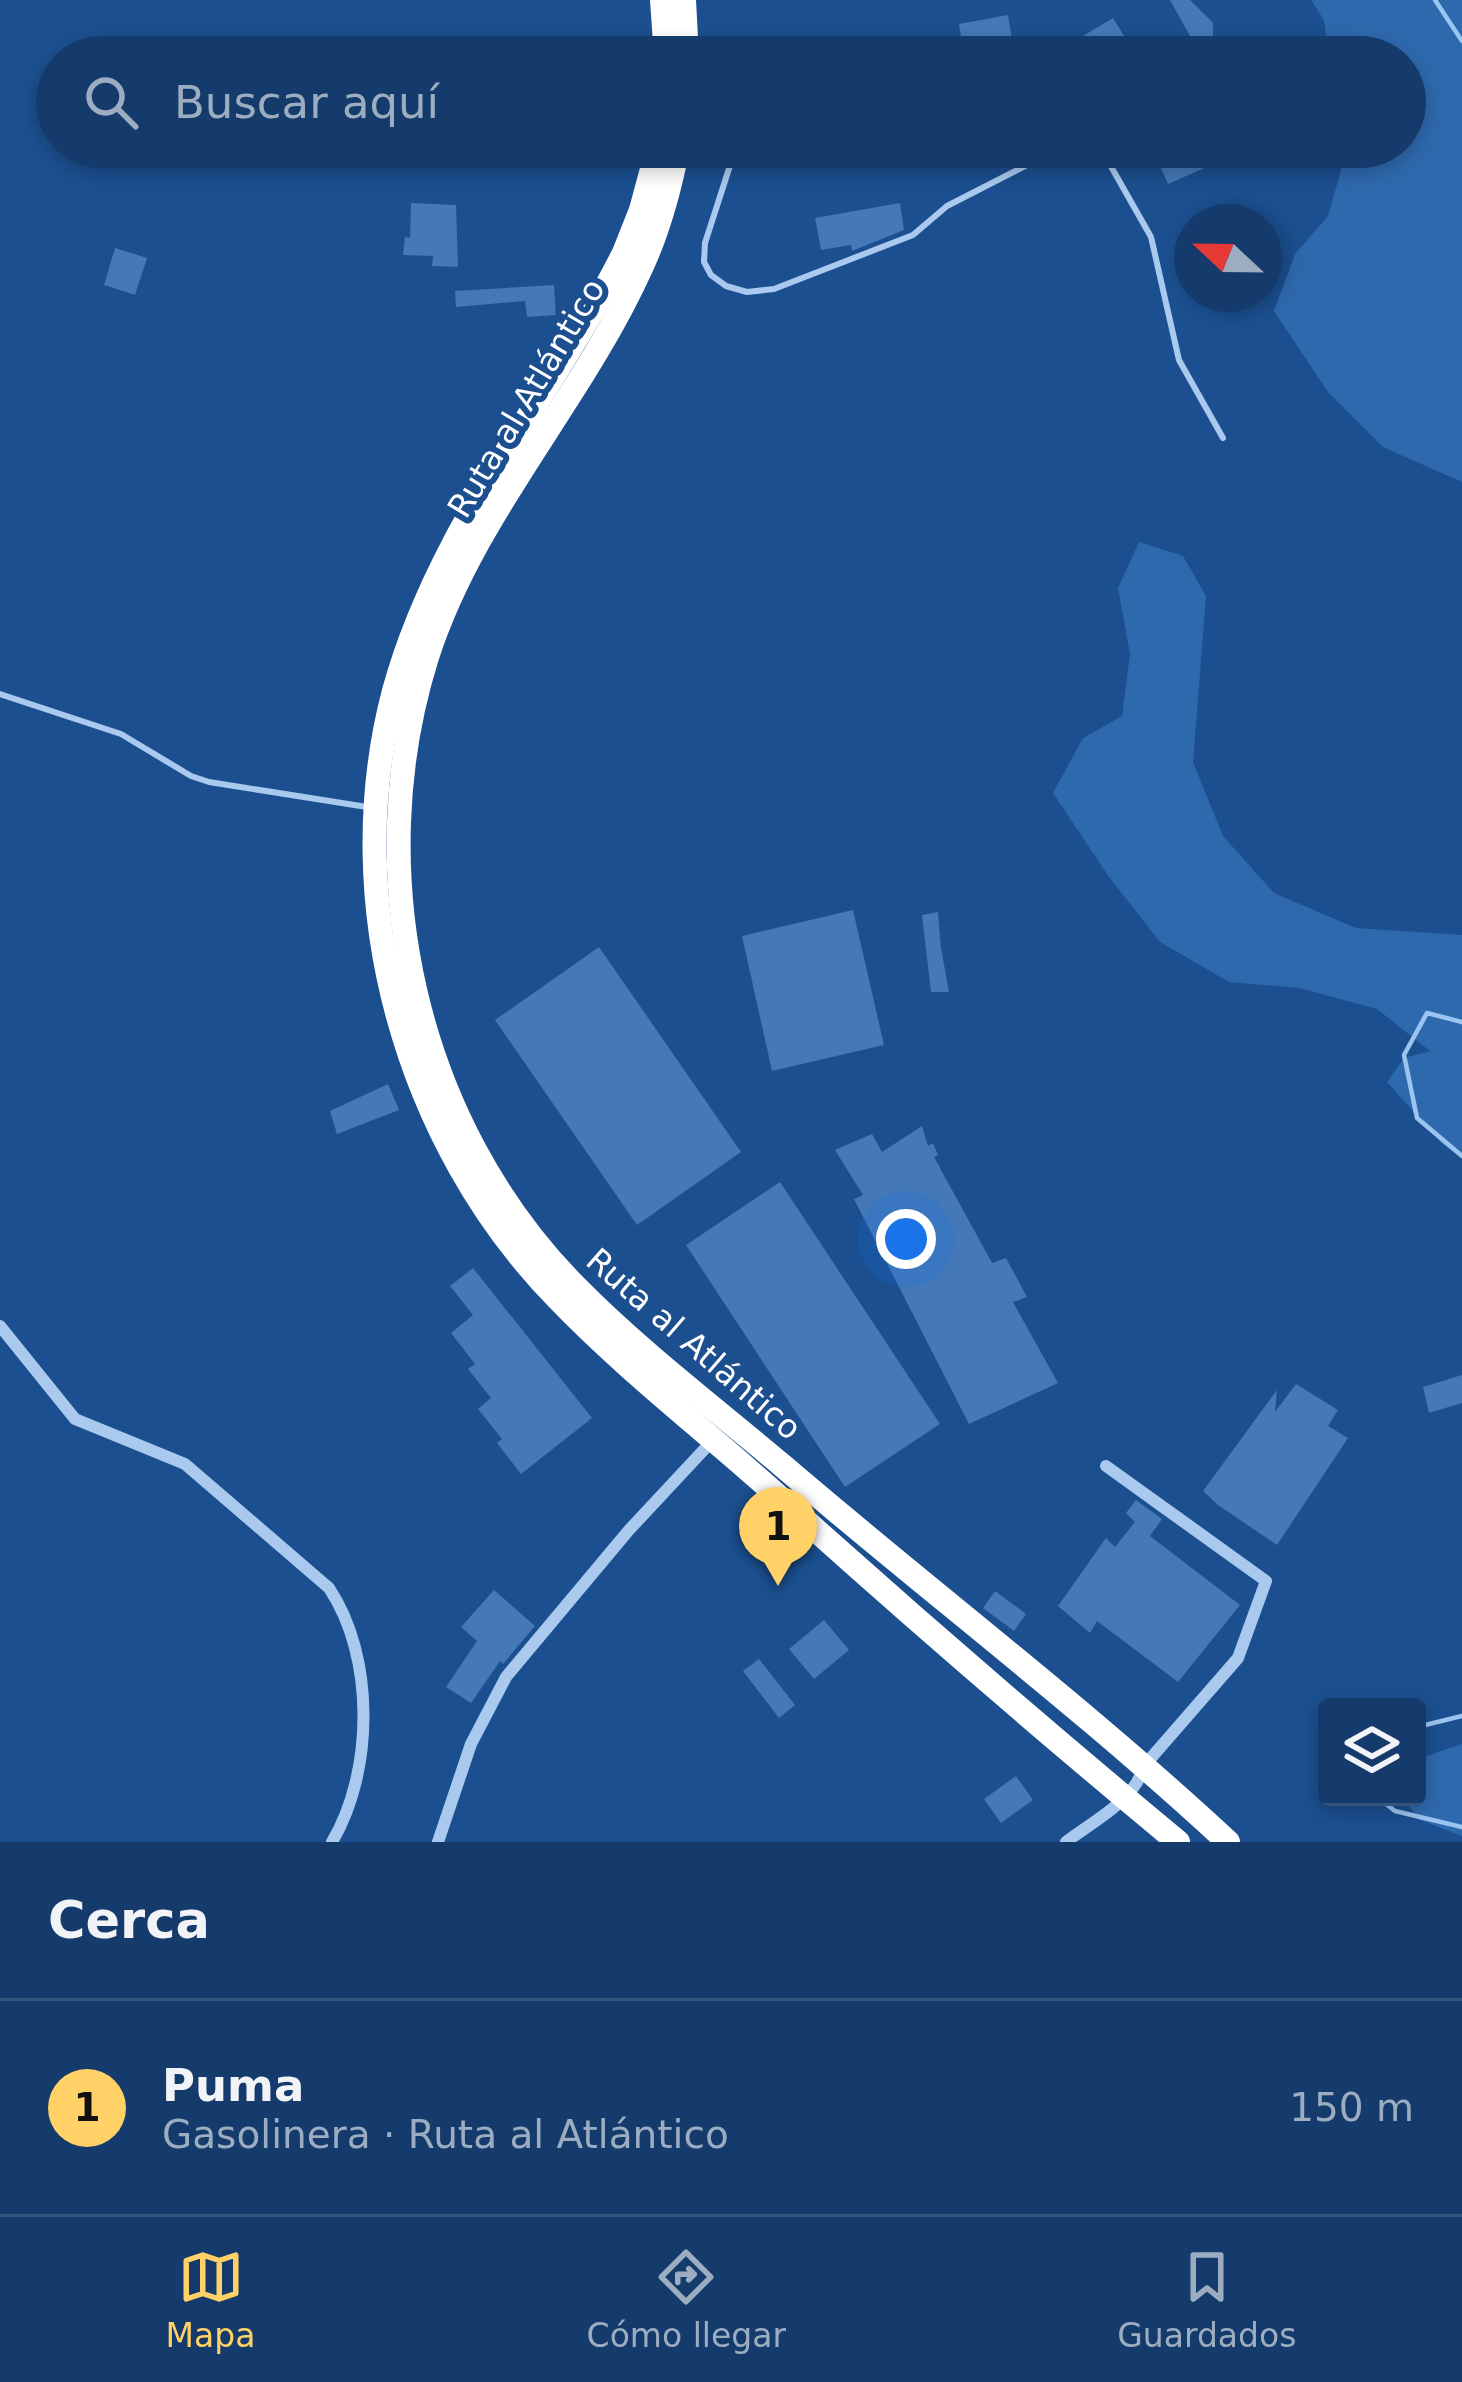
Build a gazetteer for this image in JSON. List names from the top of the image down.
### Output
{
  "streets": {
    "highway": ["Ruta al Atlántico"]
  },
  "north": "left",
  "page": {
    "search": "Buscar aquí",
    "pins": "1",
    "heading": "Cerca",
    "list": [
      {
        "mark": "1",
        "name": "Puma",
        "note": "Gasolinera · Ruta al Atlántico",
        "value": "150 m"
      }
    ],
    "nav": ["Mapa", "Cómo llegar", "Guardados"]
  }
}
